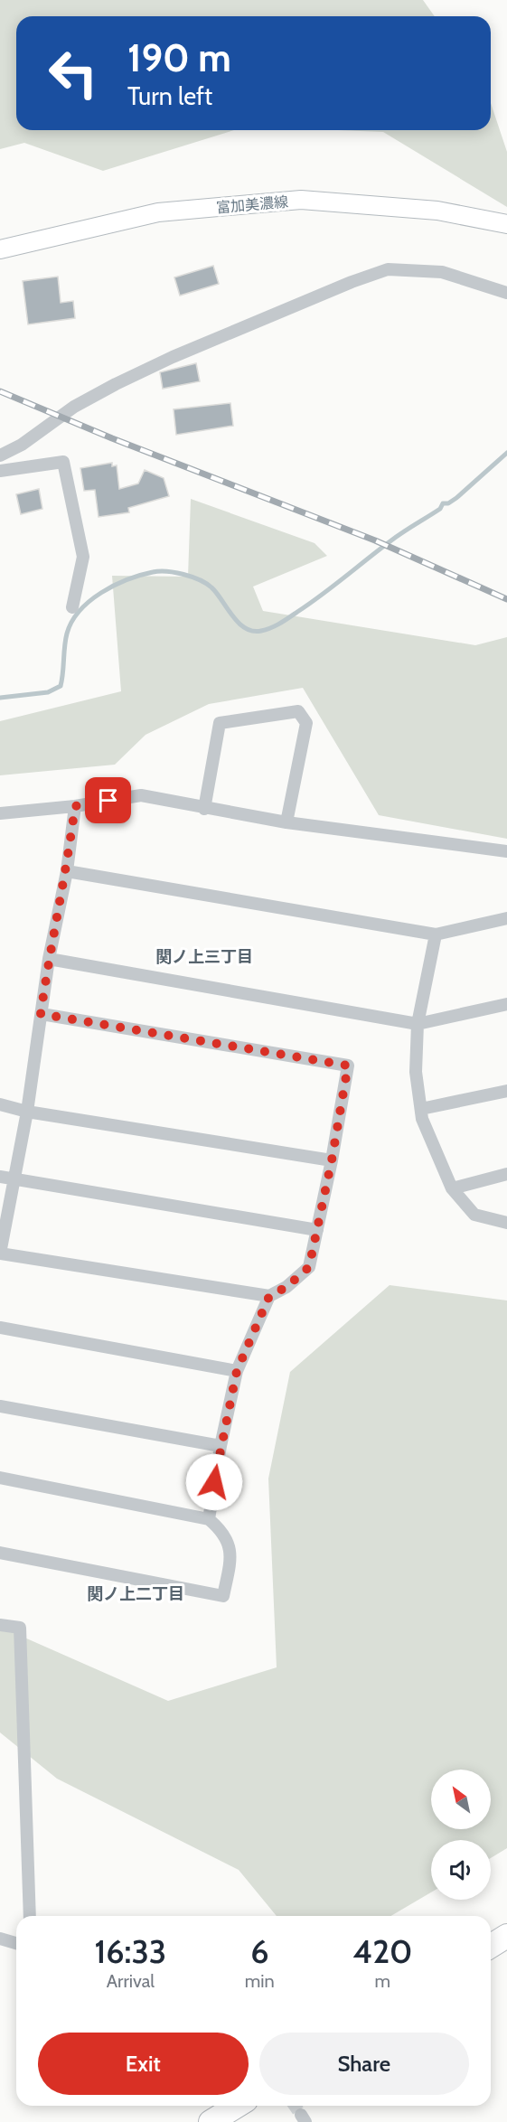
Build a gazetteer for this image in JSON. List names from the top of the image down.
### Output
{
  "streets": {
    "main road": ["富加美濃線"]
  },
  "districts": ["関ノ上三丁目", "関ノ上二丁目"],
  "north": "top left",
  "page": {
    "turn": ["190 m", "Turn left"],
    "eta": [
      "16:33",
      "Arrival",
      "6",
      "min",
      "420",
      "m"
    ],
    "buttons": ["Exit", "Share"]
  }
}
